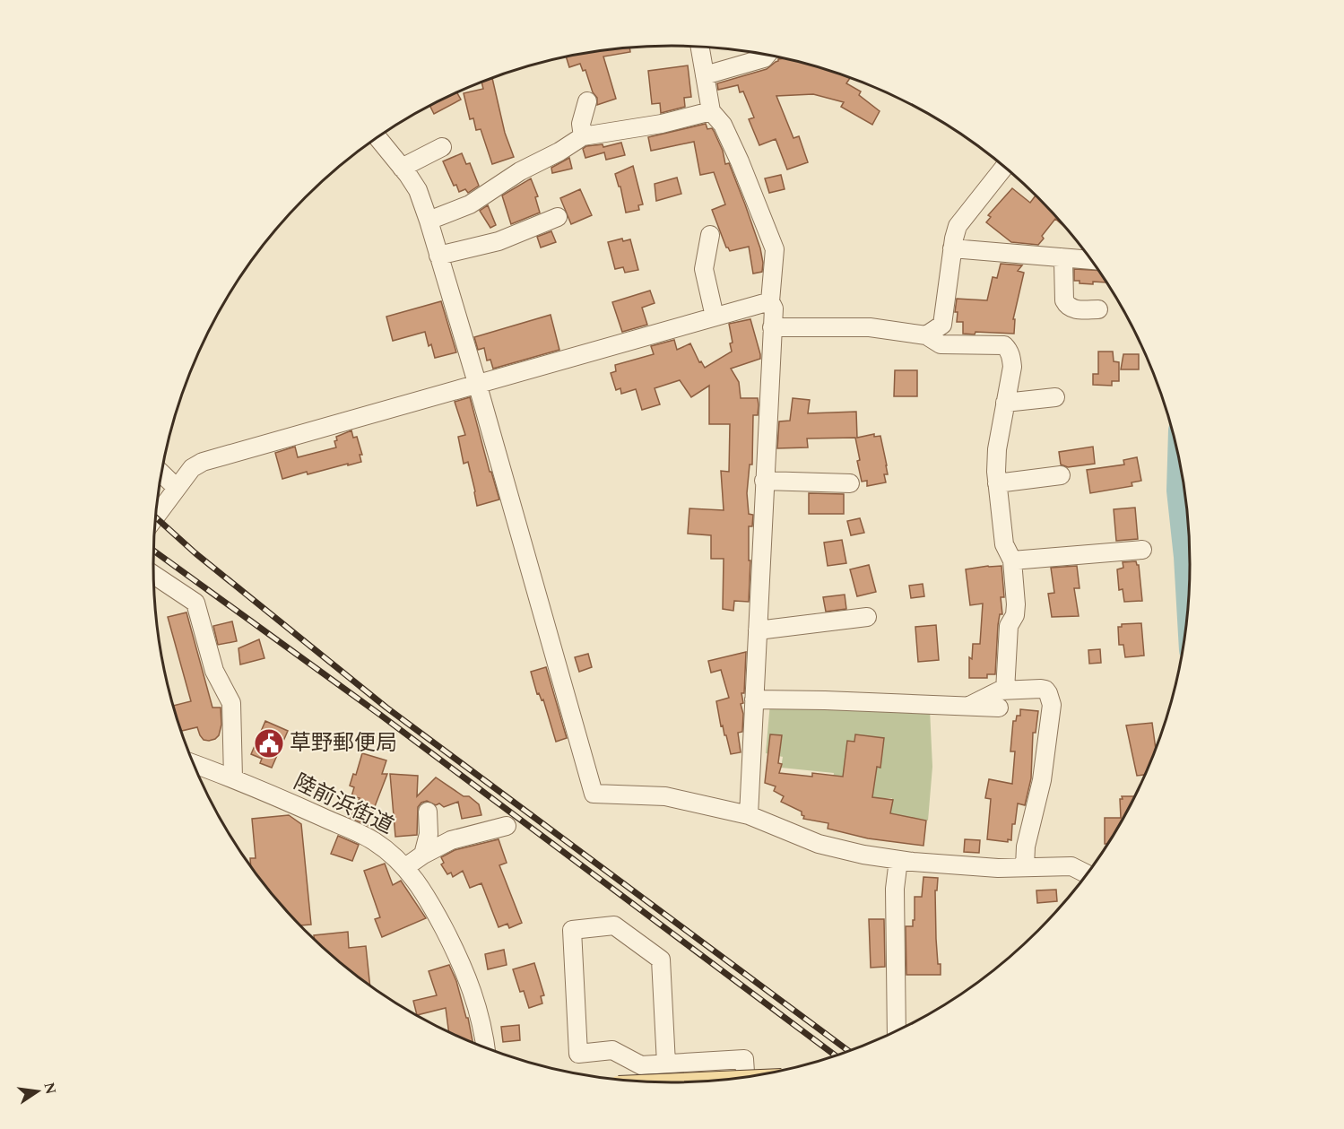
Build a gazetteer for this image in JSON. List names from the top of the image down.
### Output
{
  "streets": {
    "street": ["陸前浜街道"]
  },
  "places": {
    "public building": ["草野郵便局"]
  },
  "north": "right"
}
